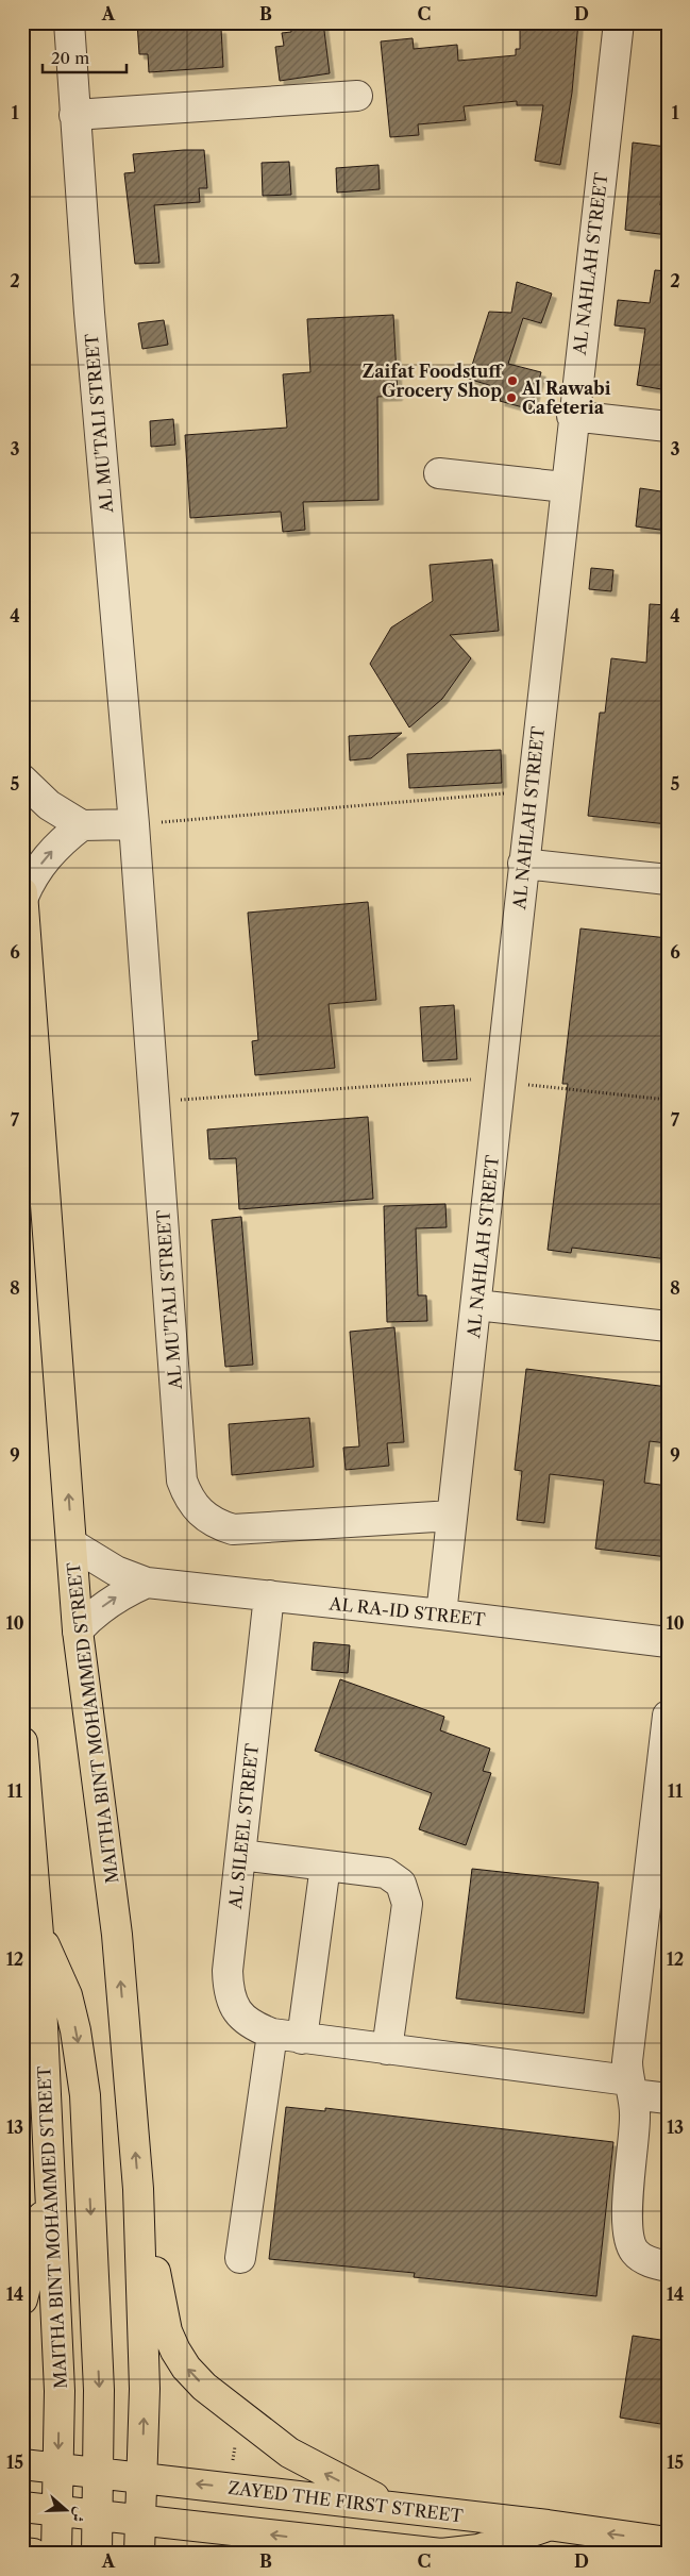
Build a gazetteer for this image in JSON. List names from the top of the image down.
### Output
{
  "streets": {
    "main road": ["MAITHA BINT MOHAMMED STREET", "ZAYED THE FIRST STREET"],
    "street": [
      "AL NAHLAH STREET",
      "AL MU'TALI STREET",
      "AL RA-ID STREET",
      "AL SILEEL STREET"
    ]
  },
  "crossings": [
    ["AL NAHLAH STREET", "AL MU'TALI STREET"],
    ["AL NAHLAH STREET", "AL RA-ID STREET"],
    ["AL RA-ID STREET", "MAITHA BINT MOHAMMED STREET"],
    ["AL RA-ID STREET", "AL SILEEL STREET"],
    ["MAITHA BINT MOHAMMED STREET", "ZAYED THE FIRST STREET"]
  ],
  "places": ["Zaifat Foodstuff Grocery Shop", "Al Rawabi Cafeteria"],
  "scale_bar": "20 m",
  "north": "right",
  "grid": {
    "columns": [
      "A",
      "B",
      "C",
      "D"
    ],
    "rows": [
      "1",
      "2",
      "3",
      "4",
      "5",
      "6",
      "7",
      "8",
      "9",
      "10",
      "11",
      "12",
      "13",
      "14",
      "15"
    ]
  }
}
